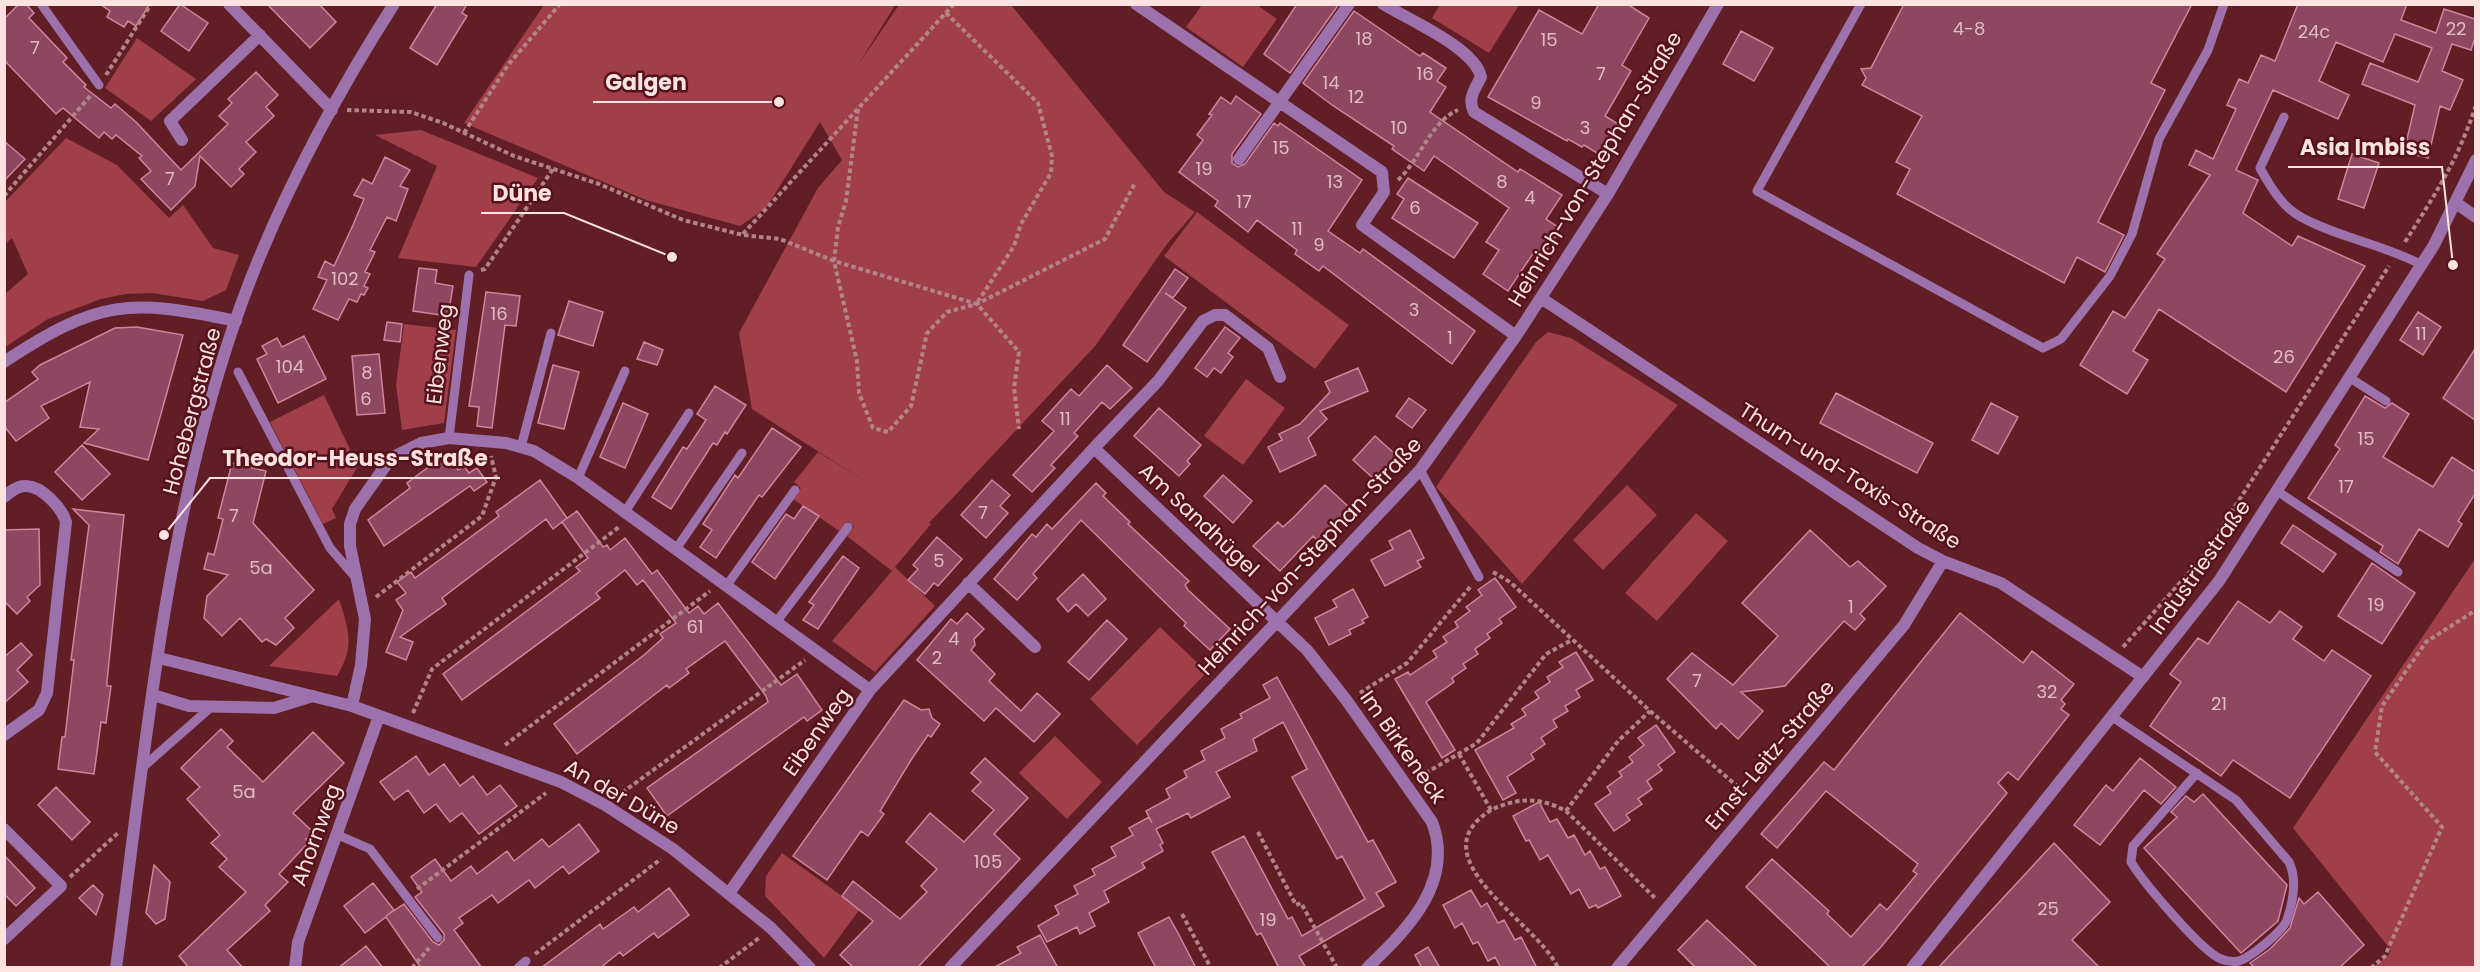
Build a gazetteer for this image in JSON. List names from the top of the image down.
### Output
{
  "streets": {
    "street": [
      "Heinrich-von-Stephan-Straße",
      "Eibenweg",
      "Hohebergstraße",
      "Thurn-und-Taxis-Straße",
      "Am Sandhügel",
      "Industriestraße",
      "Im Birkeneck",
      "Ernst-Leitz-Straße",
      "An der Düne",
      "Ahornweg"
    ]
  },
  "crossings": [
    ["Heinrich-von-Stephan-Straße", "Thurn-und-Taxis-Straße"],
    ["Heinrich-von-Stephan-Straße", "Am Sandhügel"],
    ["Heinrich-von-Stephan-Straße", "Im Birkeneck"],
    ["Eibenweg", "An der Düne"],
    ["Hohebergstraße", "An der Düne"],
    ["Thurn-und-Taxis-Straße", "Industriestraße"],
    ["Thurn-und-Taxis-Straße", "Ernst-Leitz-Straße"],
    ["Am Sandhügel", "Im Birkeneck"],
    ["An der Düne", "Ahornweg"]
  ],
  "places": [
    "Galgen",
    "Düne",
    "Asia Imbiss",
    "Theodor-Heuss-Straße"
  ],
  "house_numbers": [
    "4-8",
    "22",
    "24c",
    "18",
    "15",
    "7",
    "16",
    "7",
    "14",
    "12",
    "9",
    "10",
    "3",
    "15",
    "19",
    "7",
    "13",
    "8",
    "4",
    "17",
    "6",
    "11",
    "9",
    "102",
    "3",
    "16",
    "11",
    "1",
    "26",
    "104",
    "8",
    "6",
    "11",
    "15",
    "17",
    "7",
    "7",
    "5",
    "5a",
    "19",
    "1",
    "61",
    "4",
    "2",
    "7",
    "32",
    "21",
    "5a",
    "105",
    "25",
    "19"
  ]
}
